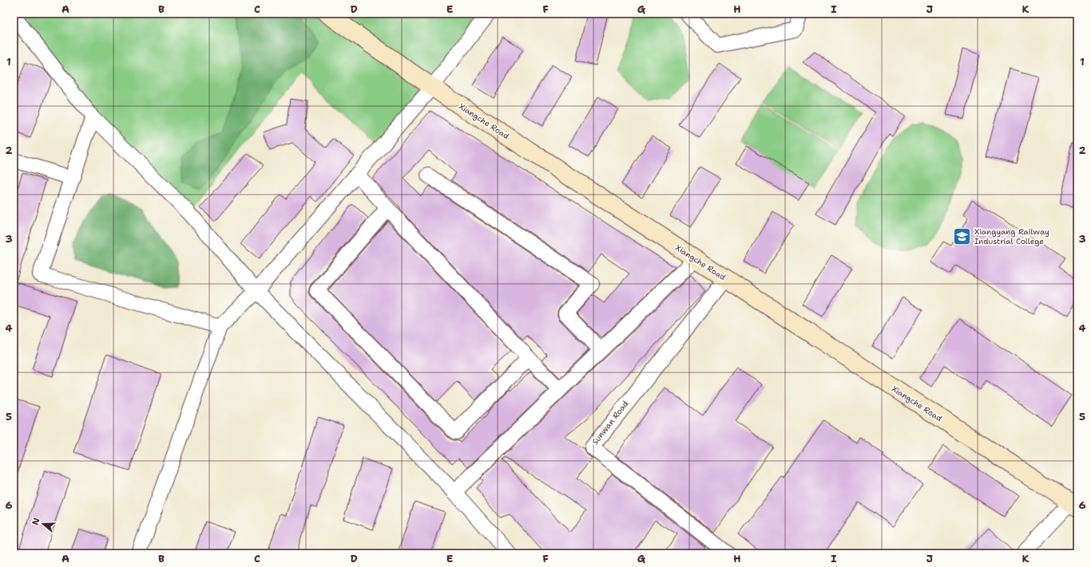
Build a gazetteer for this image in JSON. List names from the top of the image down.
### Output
{
  "streets": {
    "street": ["Xiangche Road", "Sunwan Road"]
  },
  "crossings": [
    ["Xiangche Road", "Sunwan Road"]
  ],
  "places": {
    "school or university": ["Xiangyang Railway Industrial College"]
  },
  "north": "left",
  "grid": {
    "columns": [
      "A",
      "B",
      "C",
      "D",
      "E",
      "F",
      "G",
      "H",
      "I",
      "J",
      "K"
    ],
    "rows": [
      "1",
      "2",
      "3",
      "4",
      "5",
      "6"
    ]
  }
}
